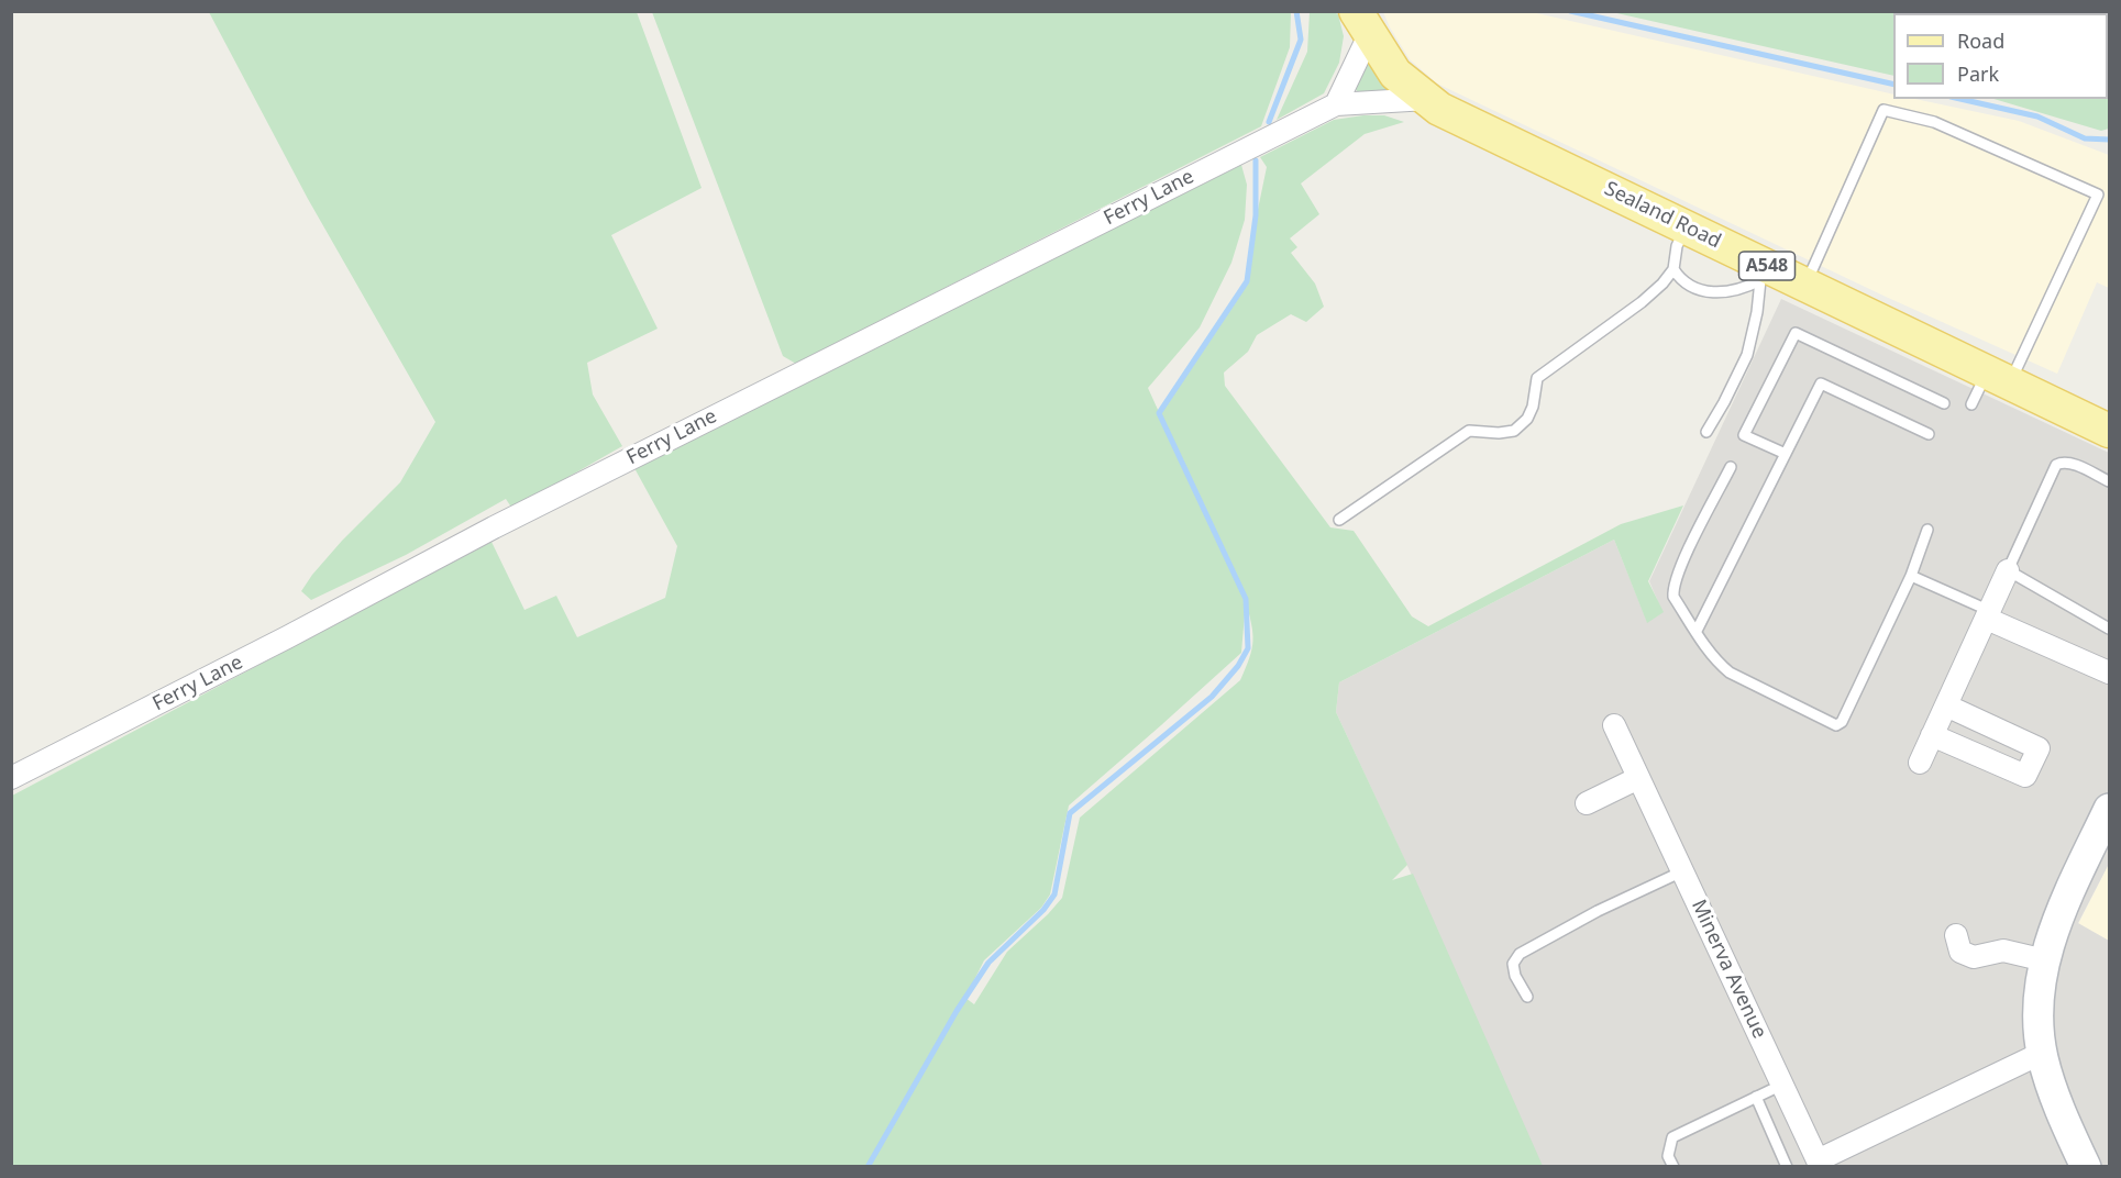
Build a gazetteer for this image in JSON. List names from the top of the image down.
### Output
{
  "streets": {
    "main road": ["Sealand Road", "A548"],
    "street": ["Ferry Lane", "Minerva Avenue"]
  },
  "crossings": [
    ["Ferry Lane", "Sealand Road"]
  ],
  "legend": ["Road", "Park"]
}
